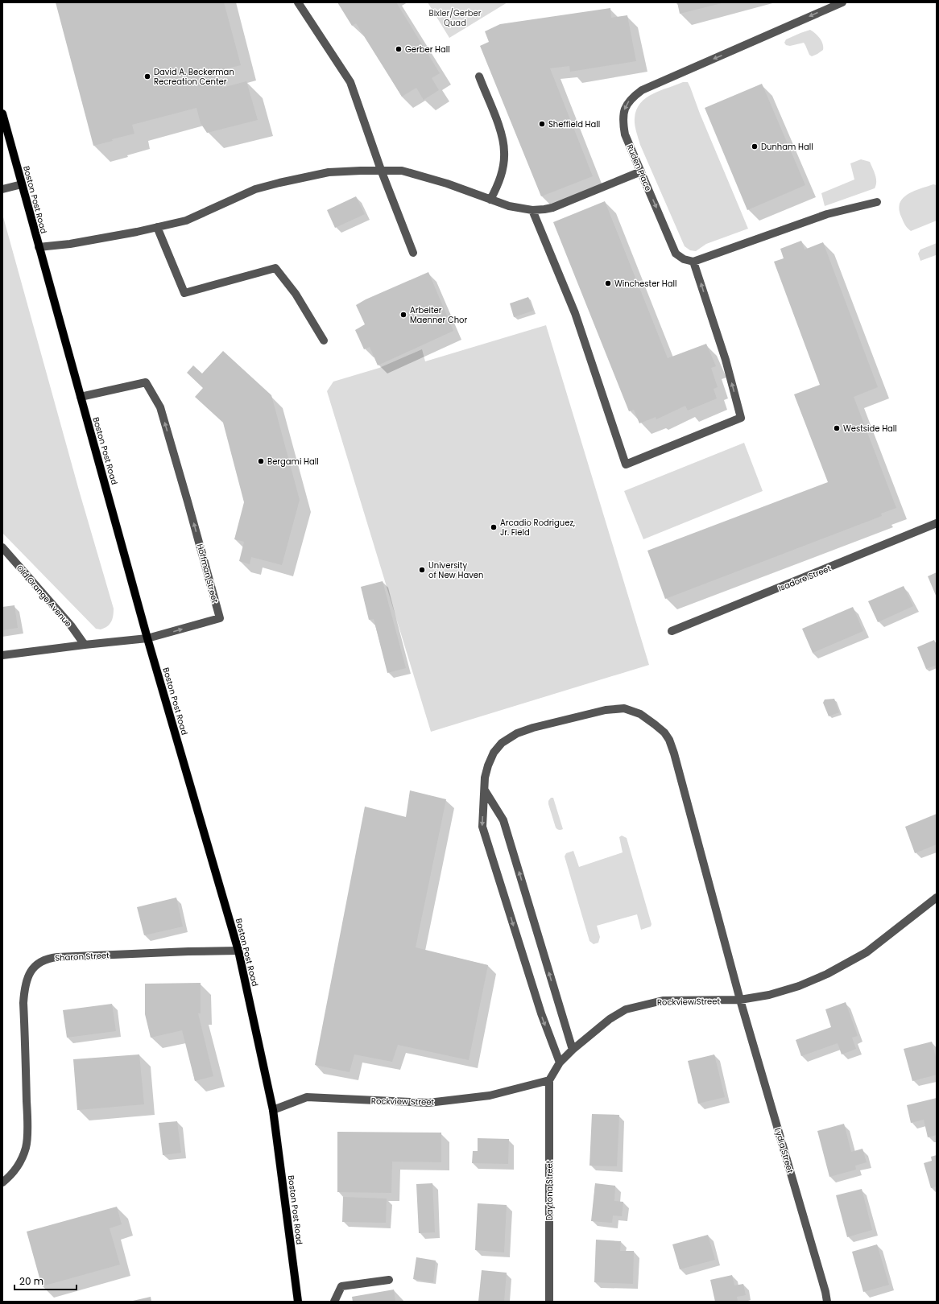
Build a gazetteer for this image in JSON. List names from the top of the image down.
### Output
{
  "streets": {
    "main road": ["Boston Post Road"],
    "street": [
      "Ruden Place",
      "Hoffman Street",
      "Isadore Street",
      "Old Orange Avenue",
      "Sharon Street",
      "Rockview Street",
      "Lydia Street",
      "Daytona Street"
    ]
  },
  "crossings": [
    ["Boston Post Road", "Hoffman Street"],
    ["Boston Post Road", "Sharon Street"],
    ["Boston Post Road", "Rockview Street"],
    ["Hoffman Street", "Old Orange Avenue"],
    ["Rockview Street", "Lydia Street"],
    ["Rockview Street", "Daytona Street"]
  ],
  "parks": ["Bixler/Gerber Quad"],
  "places": [
    "Gerber Hall",
    "David A. Beckerman Recreation Center",
    "Sheffield Hall",
    "Dunham Hall",
    "Winchester Hall",
    "Arbeiter Maenner Chor",
    "Westside Hall",
    "Bergami Hall",
    "Arcadio Rodriguez, Jr. Field",
    "University of New Haven"
  ],
  "scale_bar": "20 m"
}
